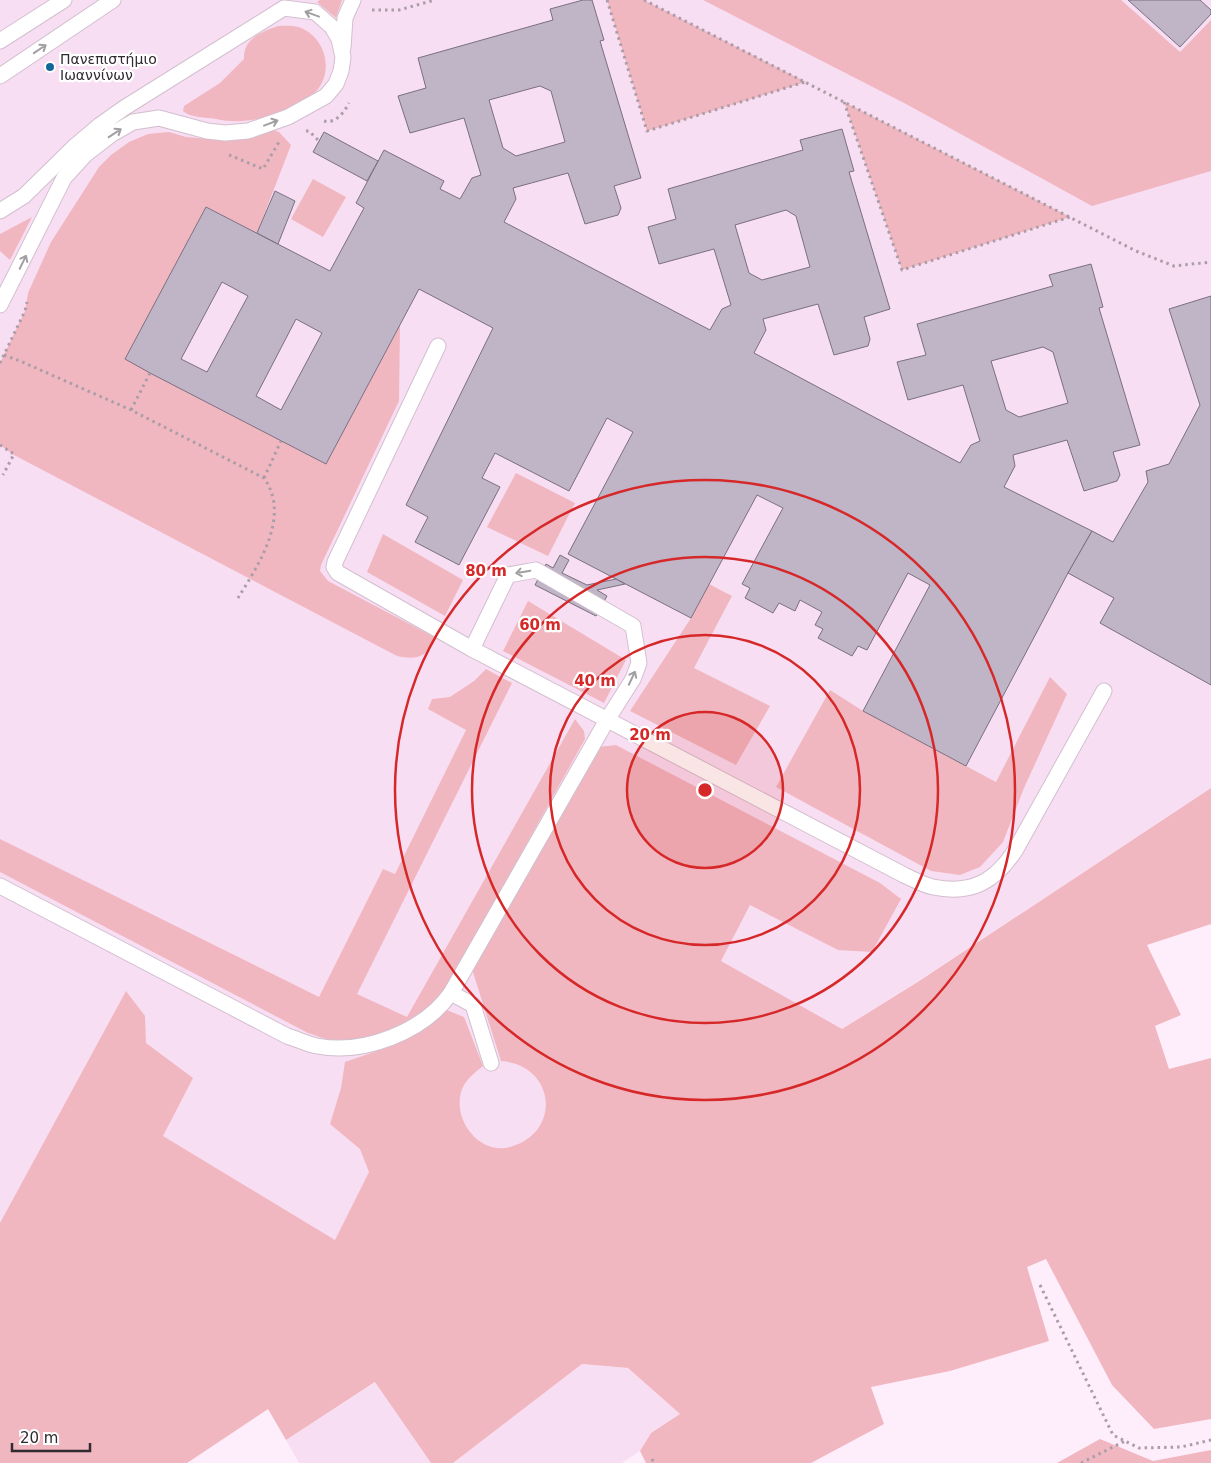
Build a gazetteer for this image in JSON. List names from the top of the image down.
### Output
{
  "places": ["Πανεπιστήμιο Ιωαννίνων"],
  "scale_bar": "20 m",
  "rings": [
    "80 m",
    "60 m",
    "40 m",
    "20 m"
  ]
}
